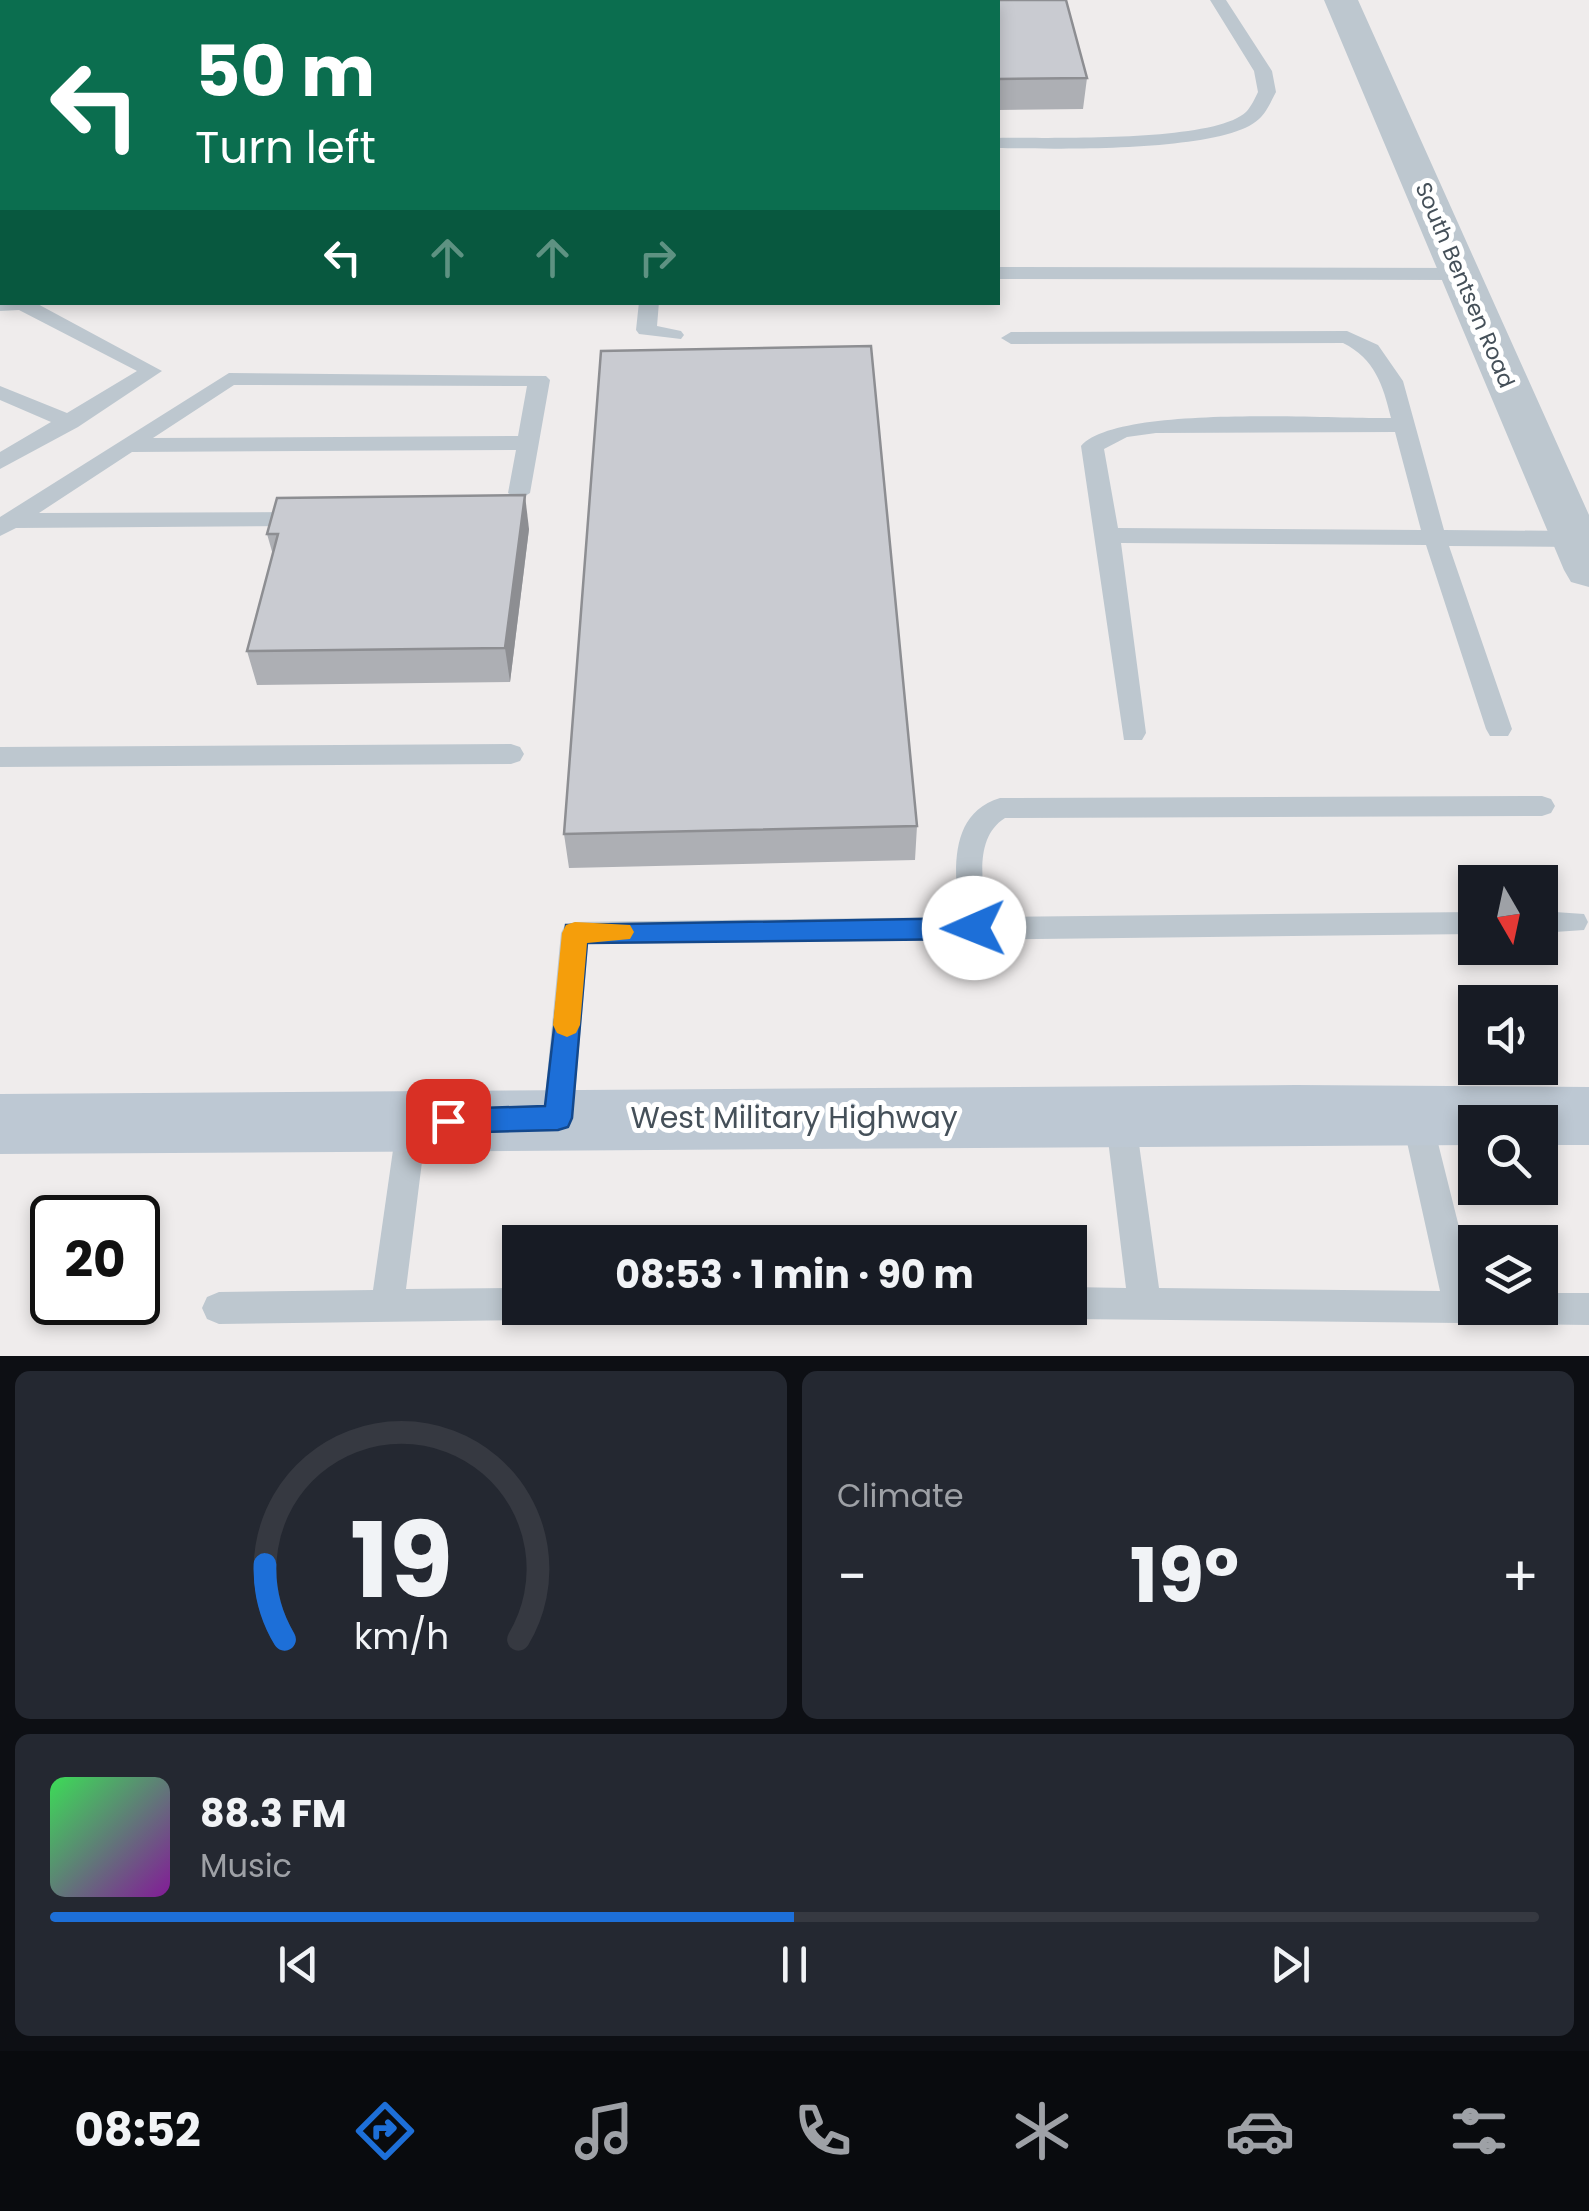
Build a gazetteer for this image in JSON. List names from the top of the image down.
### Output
{
  "streets": {
    "main road": ["West Military Highway"],
    "street": ["South Bentsen Road"]
  },
  "north": "bottom",
  "page": {
    "turn": ["50 m", "Turn left"],
    "limit": "20",
    "trip": "08:53 · 1 min · 90 m",
    "tile": "Climate",
    "heat": ["−", "19°", "+"],
    "song": ["88.3 FM", "Music"],
    "tabs": "08:52",
    "gauge": ["19", "km/h"]
  }
}
